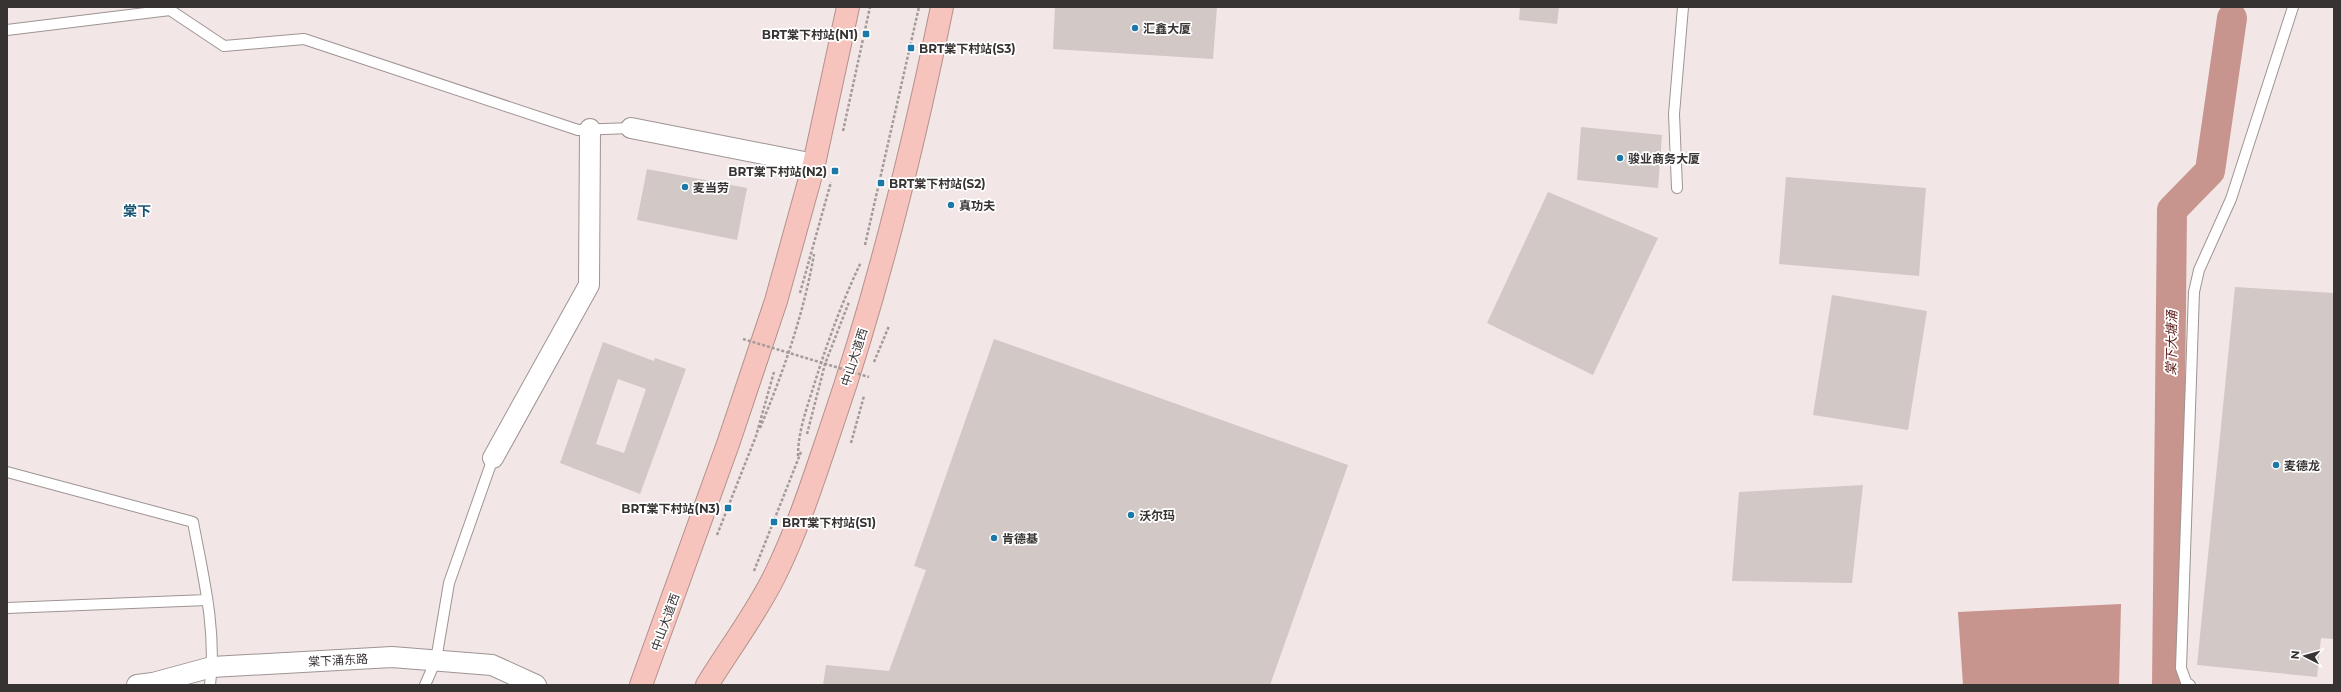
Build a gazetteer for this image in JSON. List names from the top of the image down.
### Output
{
  "streets": {
    "highway": ["中山大道西"],
    "street": ["棠下涌东路"]
  },
  "districts": ["棠下"],
  "water": ["棠下大塘涌"],
  "places": {
    "other": [
      "汇鑫大厦",
      "骏业商务大厦",
      "麦当劳",
      "真功夫",
      "麦德龙",
      "沃尔玛",
      "肯德基"
    ],
    "transit": [
      "BRT棠下村站(N1)",
      "BRT棠下村站(S3)",
      "BRT棠下村站(N2)",
      "BRT棠下村站(S2)",
      "BRT棠下村站(N3)",
      "BRT棠下村站(S1)"
    ]
  },
  "north": "left"
}
